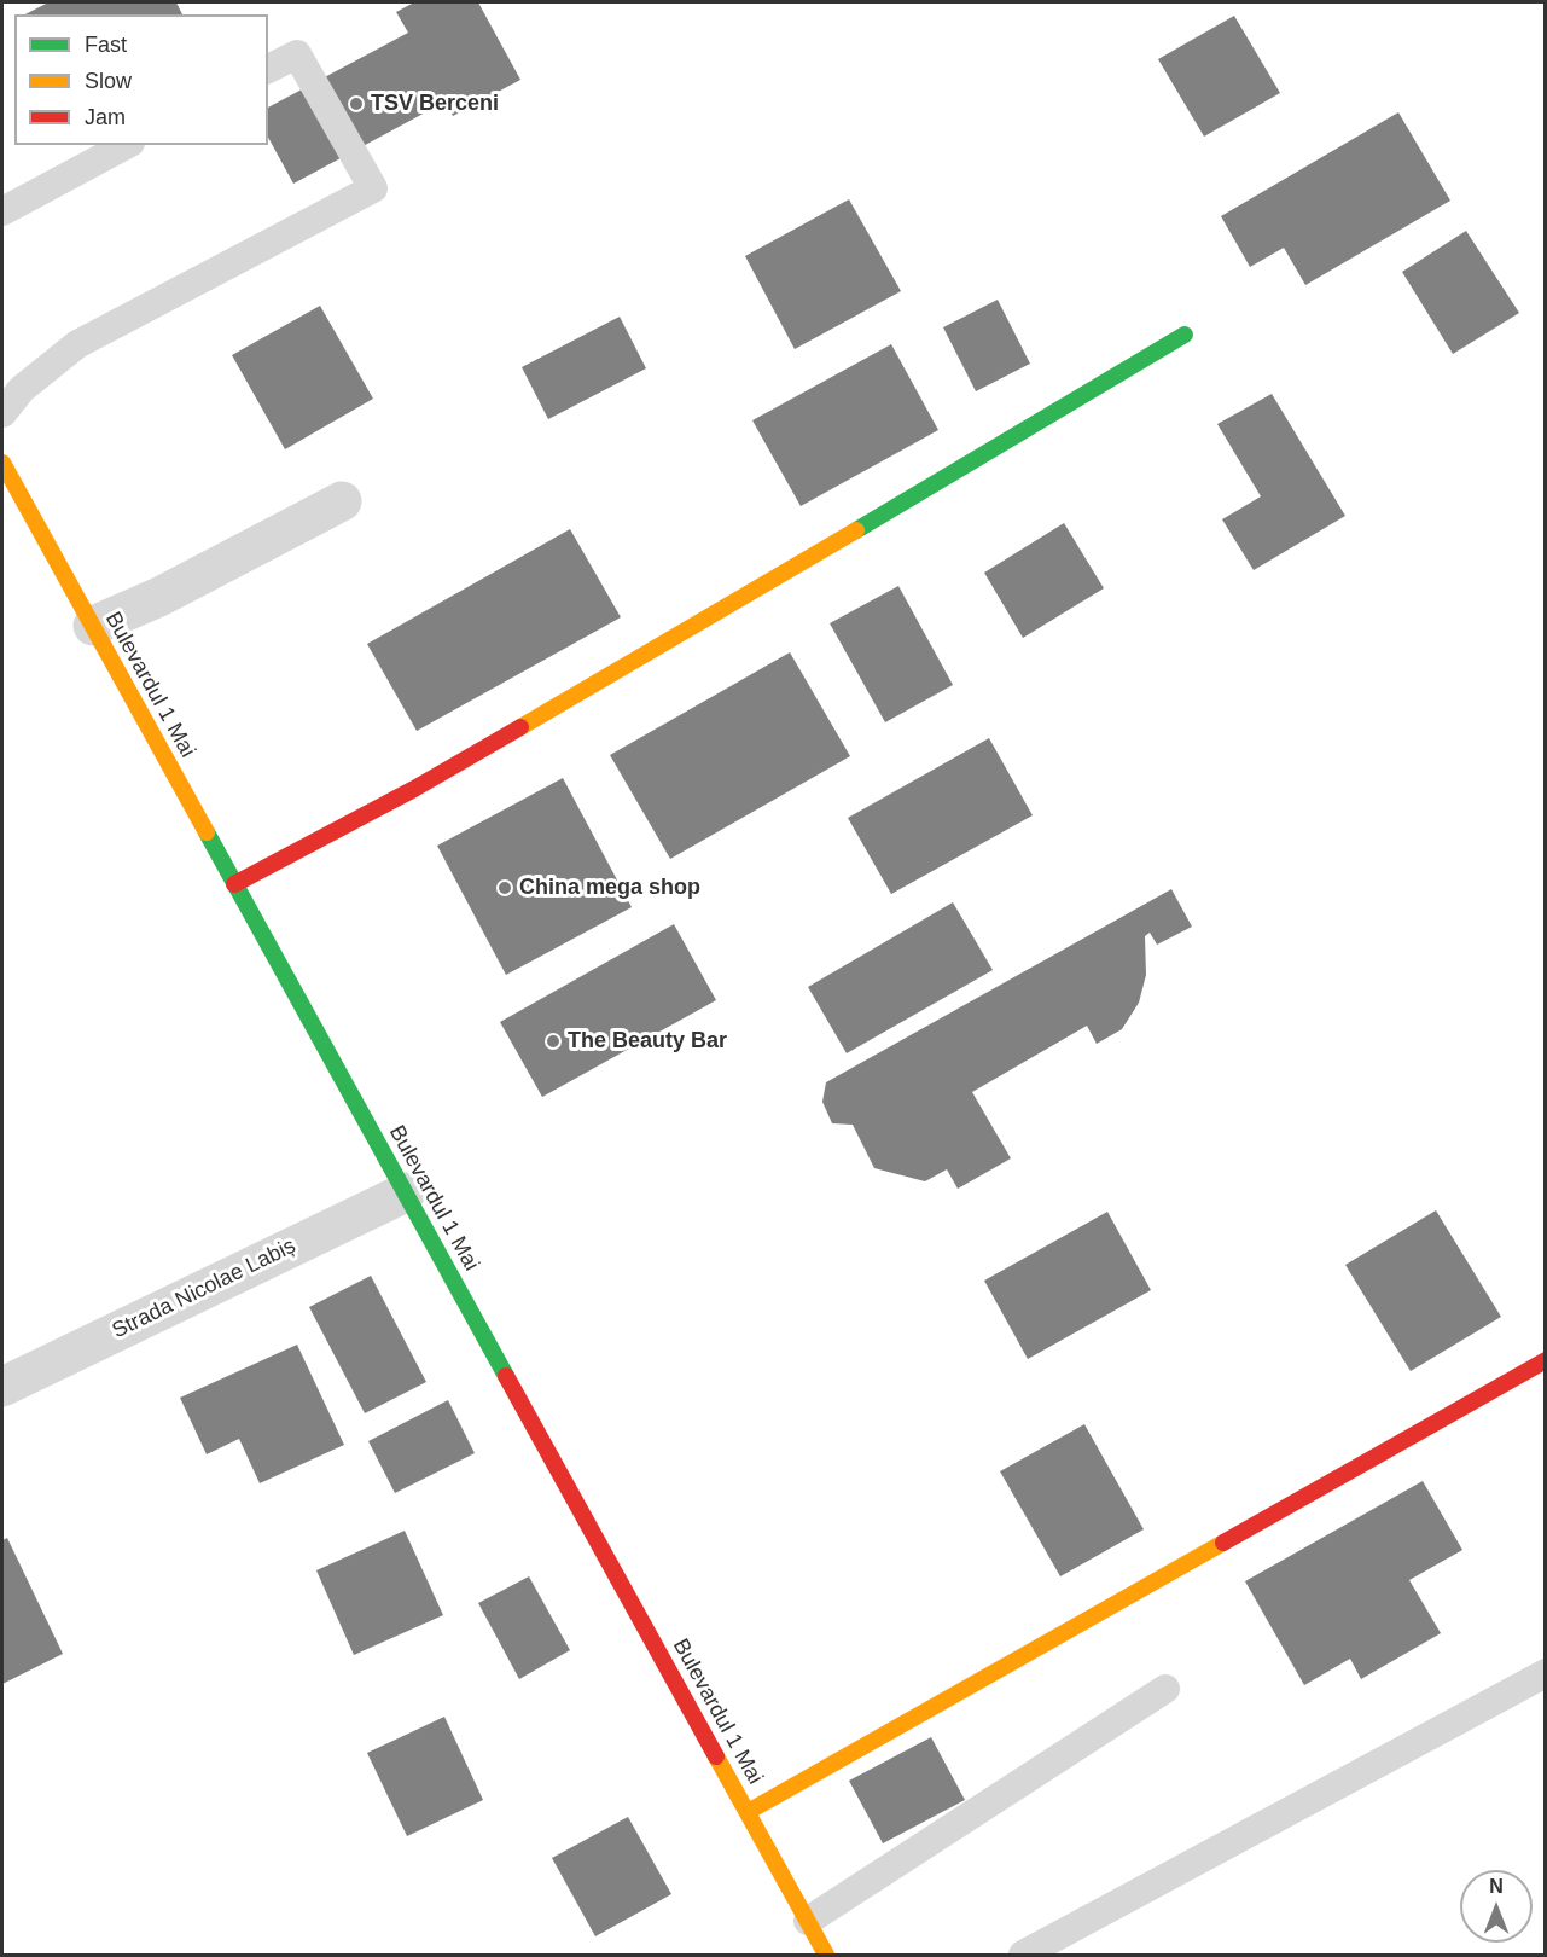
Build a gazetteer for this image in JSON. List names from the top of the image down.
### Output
{
  "streets": {
    "street": ["Bulevardul 1 Mai", "Strada Nicolae Labiș"]
  },
  "crossings": [
    ["Bulevardul 1 Mai", "Strada Nicolae Labiș"]
  ],
  "places": ["TSV Berceni", "China mega shop", "The Beauty Bar"],
  "legend": ["Fast", "Slow", "Jam"],
  "north": "top"
}
